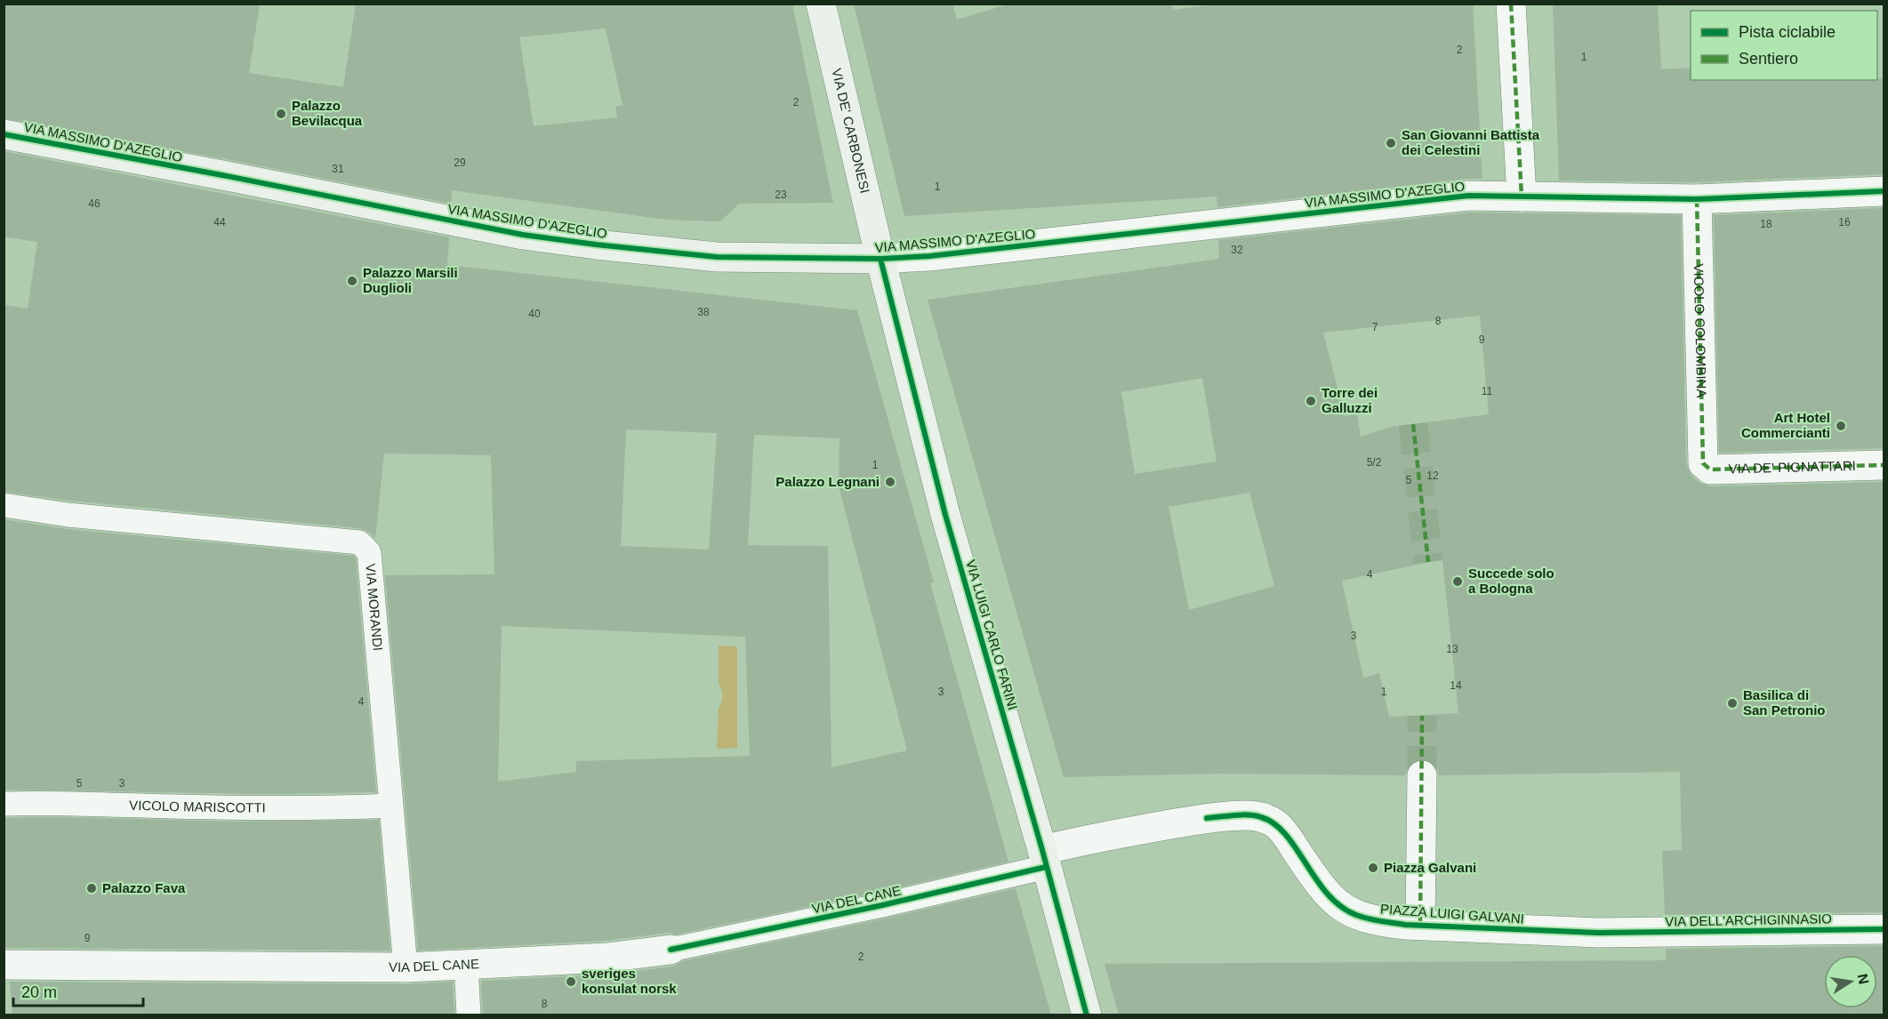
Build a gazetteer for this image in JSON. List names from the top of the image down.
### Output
{
  "streets": {
    "street": [
      "VIA DE' CARBONESI",
      "VIA MASSIMO D'AZEGLIO",
      "VICOLO COLOMBINA",
      "VIA DE' PIGNATTARI",
      "VIA LUIGI CARLO FARINI",
      "VIA DEL CANE",
      "PIAZZA LUIGI GALVANI",
      "VIA DELL'ARCHIGINNASIO"
    ],
    "lane": ["VIA MORANDI", "VICOLO MARISCOTTI"]
  },
  "crossings": [
    ["VIA DE' CARBONESI", "VIA MASSIMO D'AZEGLIO"],
    ["VIA DE' CARBONESI", "VIA LUIGI CARLO FARINI"],
    ["VIA MASSIMO D'AZEGLIO", "VICOLO COLOMBINA"],
    ["VIA MASSIMO D'AZEGLIO", "VIA LUIGI CARLO FARINI"],
    ["VICOLO COLOMBINA", "VIA DE' PIGNATTARI"],
    ["VIA MORANDI", "VICOLO MARISCOTTI"],
    ["VIA MORANDI", "VIA DEL CANE"],
    ["VIA LUIGI CARLO FARINI", "VIA DEL CANE"],
    ["VIA LUIGI CARLO FARINI", "PIAZZA LUIGI GALVANI"],
    ["VIA DEL CANE", "PIAZZA LUIGI GALVANI"],
    ["PIAZZA LUIGI GALVANI", "VIA DELL'ARCHIGINNASIO"]
  ],
  "places": [
    "Palazzo Bevilacqua",
    "San Giovanni Battista dei Celestini",
    "Palazzo Marsili Duglioli",
    "Torre dei Galluzzi",
    "Art Hotel Commercianti",
    "Palazzo Legnani",
    "Succede solo a Bologna",
    "Basilica di San Petronio",
    "Piazza Galvani",
    "Palazzo Fava",
    "sveriges konsulat norsk"
  ],
  "house_numbers": [
    "2",
    "1",
    "2",
    "29",
    "31",
    "1",
    "23",
    "46",
    "44",
    "16",
    "18",
    "32",
    "38",
    "40",
    "8",
    "7",
    "9",
    "11",
    "5/2",
    "1",
    "12",
    "5",
    "4",
    "3",
    "13",
    "14",
    "3",
    "1",
    "4",
    "5",
    "3",
    "9",
    "2",
    "8"
  ],
  "legend": ["Pista ciclabile", "Sentiero"],
  "scale_bar": "20 m",
  "north": "right"
}
